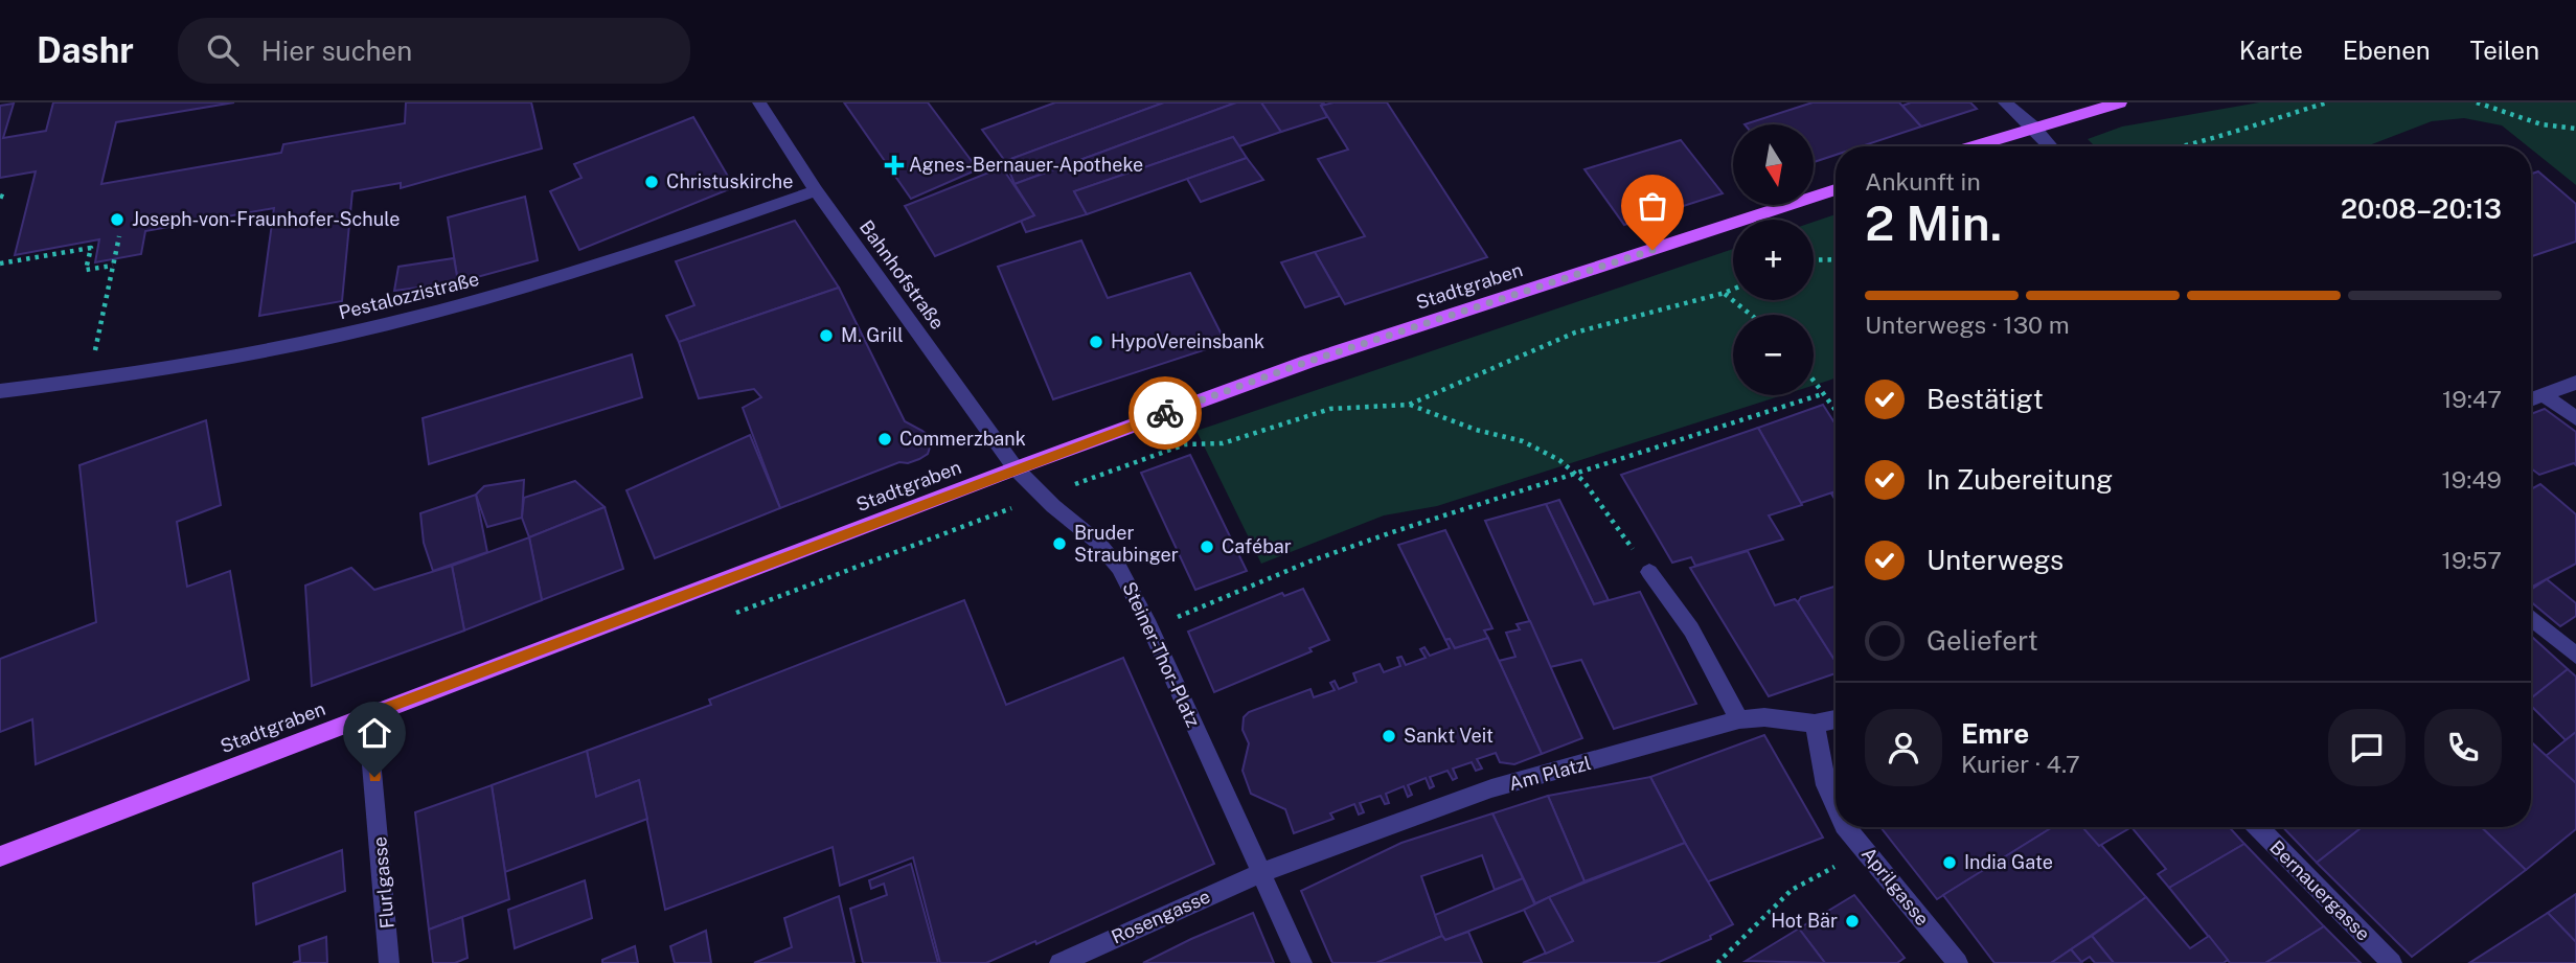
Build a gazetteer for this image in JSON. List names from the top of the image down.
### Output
{
  "streets": {
    "main road": ["Stadtgraben"],
    "street": [
      "Bahnhofstraße",
      "Pestalozzistraße",
      "Steiner-Thor-Platz",
      "Am Platzl",
      "Flurlgasse",
      "Aprilgasse",
      "Bernauergasse",
      "Rosengasse"
    ]
  },
  "crossings": [
    ["Bahnhofstraße", "Stadtgraben"],
    ["Bahnhofstraße", "Pestalozzistraße"],
    ["Bahnhofstraße", "Steiner-Thor-Platz"],
    ["Stadtgraben", "Steiner-Thor-Platz"],
    ["Stadtgraben", "Flurlgasse"],
    ["Steiner-Thor-Platz", "Am Platzl"],
    ["Steiner-Thor-Platz", "Rosengasse"],
    ["Am Platzl", "Aprilgasse"],
    ["Am Platzl", "Rosengasse"]
  ],
  "places": {
    "health": ["Agnes-Bernauer-Apotheke"],
    "other": [
      "Christuskirche",
      "Joseph-von-Fraunhofer-Schule",
      "M. Grill",
      "HypoVereinsbank",
      "Commerzbank",
      "Bruder Straubinger",
      "Cafébar",
      "Sankt Veit",
      "India Gate",
      "Hot Bär"
    ]
  },
  "north": "bottom",
  "page": {
    "header": "Dashr",
    "search": "Hier suchen",
    "nav": ["Karte", "Ebenen", "Teilen"],
    "map_buttons": ["+", "−"],
    "heading": ["2 Min.", "Ankunft in", "20:08–20:13"],
    "panel": ["Emre", "Kurier · 4.7"],
    "bar": "Unterwegs · 130 m",
    "list": [
      ["Bestätigt", "19:47"],
      ["In Zubereitung", "19:49"],
      ["Unterwegs", "19:57"],
      "Geliefert"
    ]
  }
}
